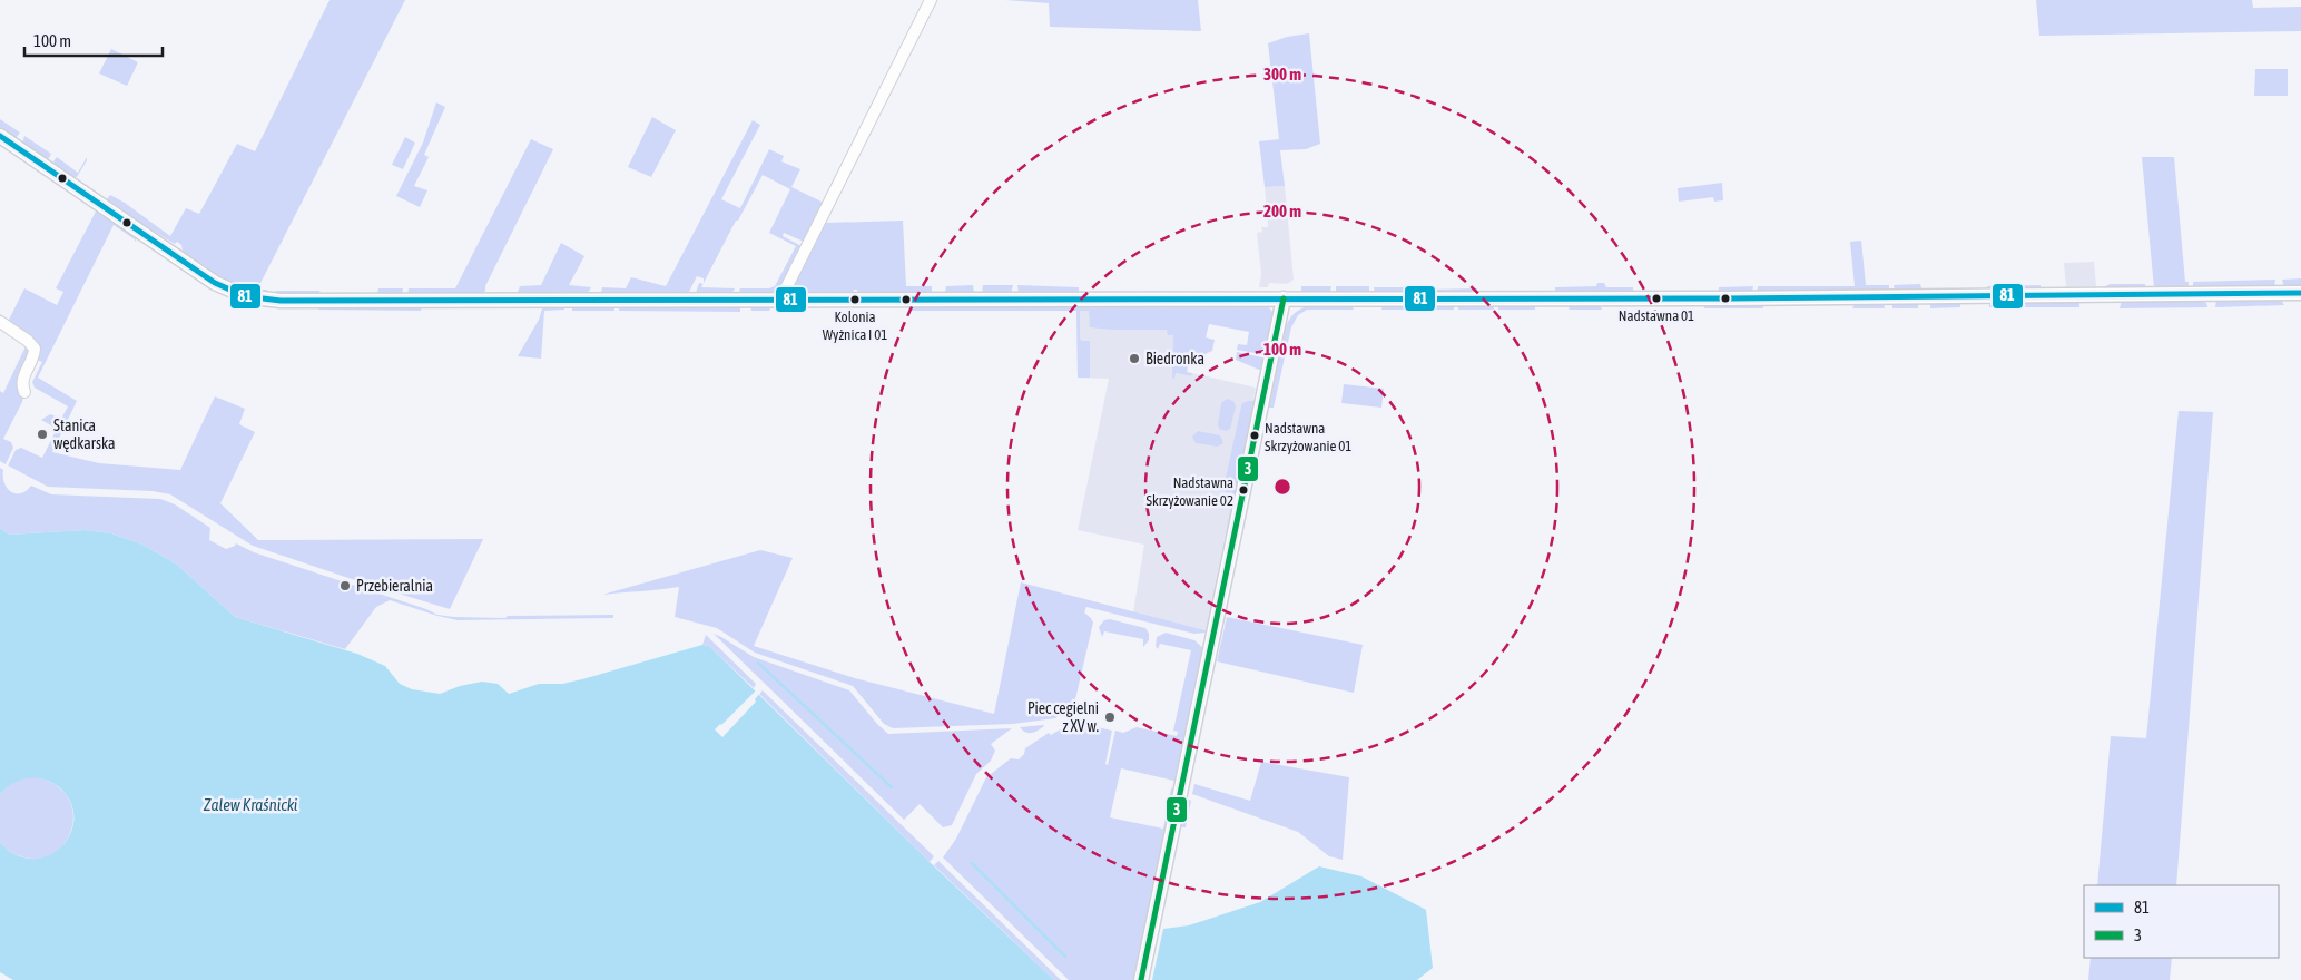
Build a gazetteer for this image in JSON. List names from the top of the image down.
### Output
{
  "water": ["Zalew Kraśnicki"],
  "places": [
    "Nadstawna 01",
    "Kolonia Wyżnica I 01",
    "Biedronka",
    "Stanica wędkarska",
    "Nadstawna Skrzyżowanie 01",
    "Nadstawna Skrzyżowanie 02",
    "Przebieralnia",
    "Piec cegielni z XV w."
  ],
  "lines": ["transit line 81", "transit line 3"],
  "legend": ["81", "3"],
  "scale_bar": "100 m",
  "rings": ["300 m", "200 m", "100 m"]
}
